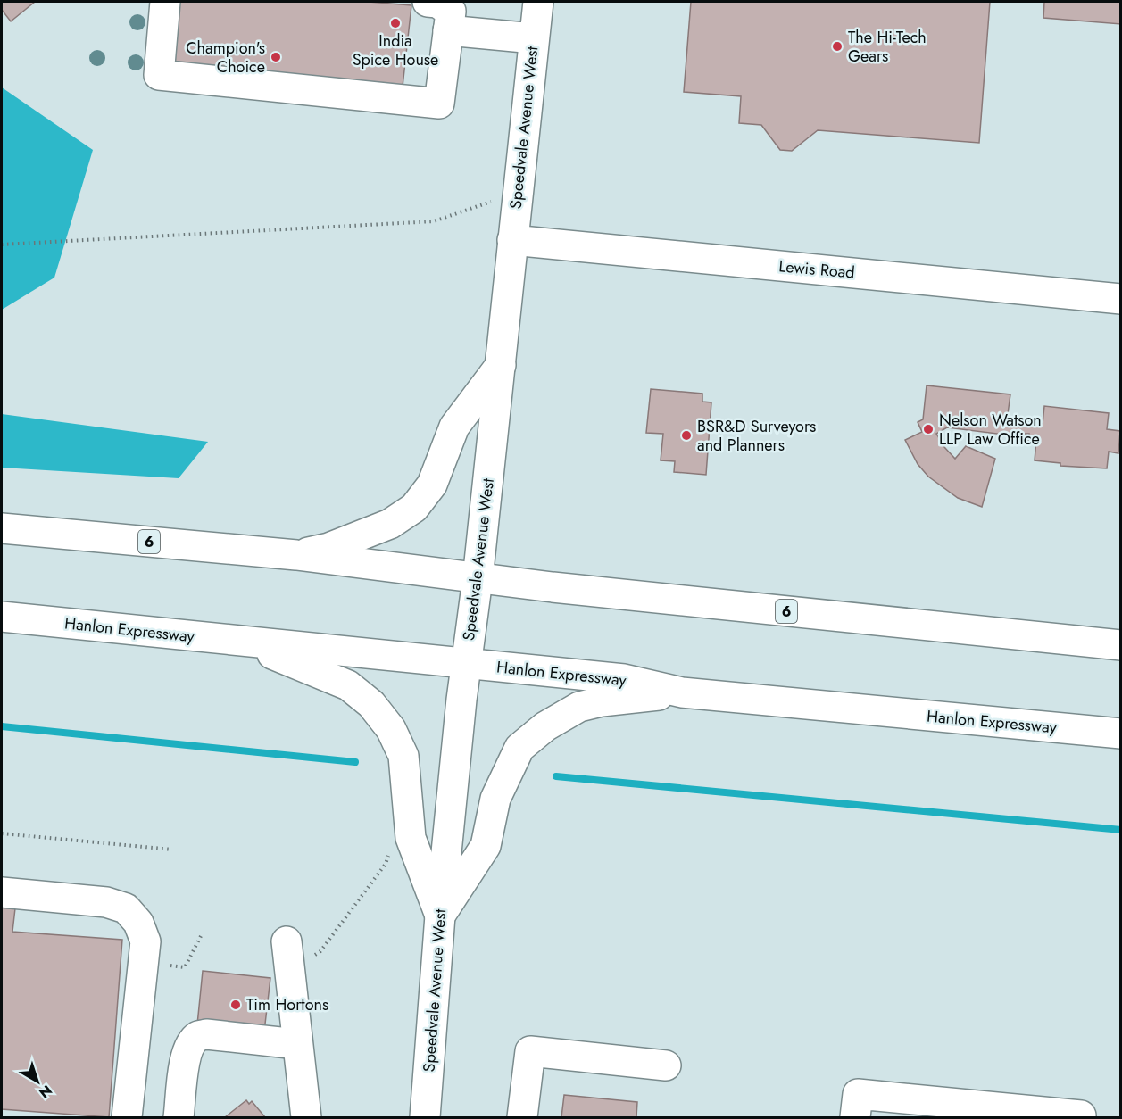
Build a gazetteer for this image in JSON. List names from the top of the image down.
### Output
{
  "streets": {
    "main road": [
      "Speedvale Avenue West",
      "Lewis Road",
      "6",
      "Hanlon Expressway"
    ]
  },
  "crossings": [
    ["Speedvale Avenue West", "Lewis Road"],
    ["Speedvale Avenue West", "6"],
    ["Speedvale Avenue West", "Hanlon Expressway"]
  ],
  "places": [
    "India Spice House",
    "The Hi-Tech Gears",
    "Champion's Choice",
    "Nelson Watson LLP Law Office",
    "BSR&D Surveyors and Planners",
    "Tim Hortons"
  ],
  "north": "bottom right"
}
